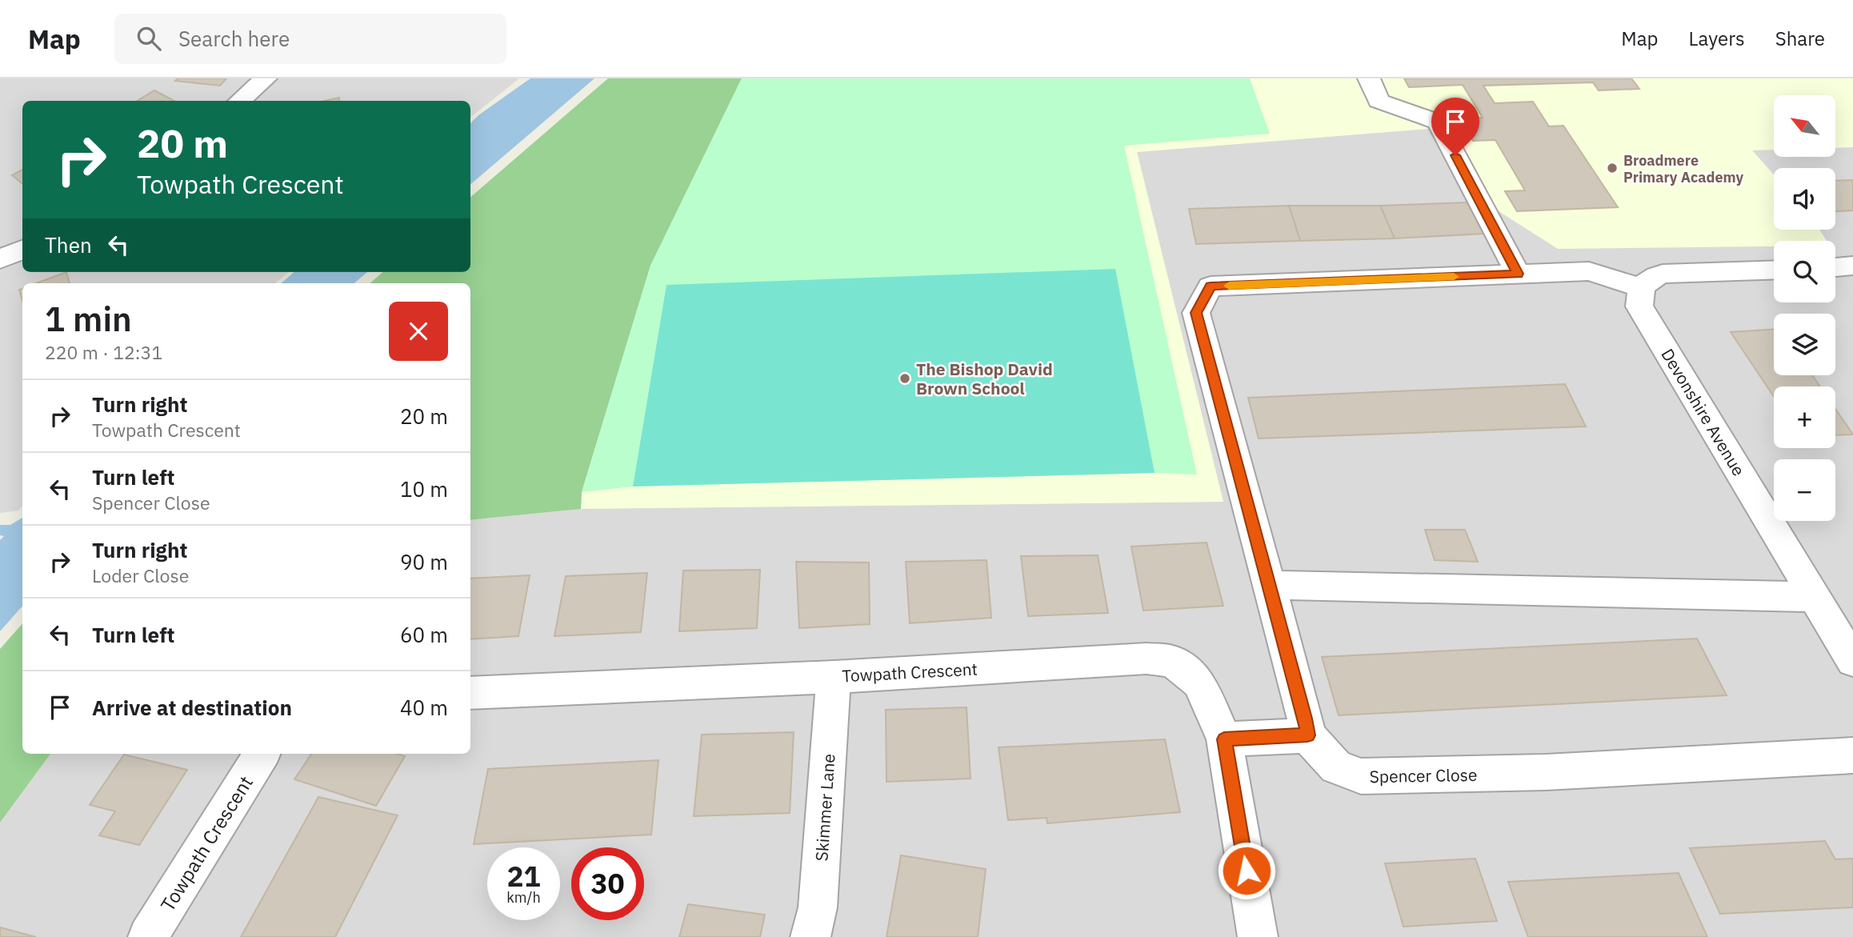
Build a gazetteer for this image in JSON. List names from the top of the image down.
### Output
{
  "streets": {
    "street": [
      "Devonshire Avenue",
      "Towpath Crescent",
      "Spencer Close",
      "Skimmer Lane"
    ]
  },
  "crossings": [
    ["Towpath Crescent", "Skimmer Lane"]
  ],
  "places": ["Broadmere Primary Academy", "The Bishop David Brown School"],
  "north": "top left",
  "page": {
    "header": "Map",
    "search": "Search here",
    "nav": ["Map", "Layers", "Share"],
    "map_buttons": ["+", "−"],
    "turn": ["20 m", "Towpath Crescent"],
    "then": "Then",
    "heading": ["1 min", "220 m · 12:31"],
    "list": [
      {
        "name": "Turn right",
        "note": "Towpath Crescent",
        "value": "20 m"
      },
      {
        "name": "Turn left",
        "note": "Spencer Close",
        "value": "10 m"
      },
      {
        "name": "Turn right",
        "note": "Loder Close",
        "value": "90 m"
      },
      {
        "name": "Turn left",
        "value": "60 m"
      },
      {
        "name": "Arrive at destination",
        "value": "40 m"
      }
    ],
    "speed": "21 km/h",
    "limit": "30"
  }
}
